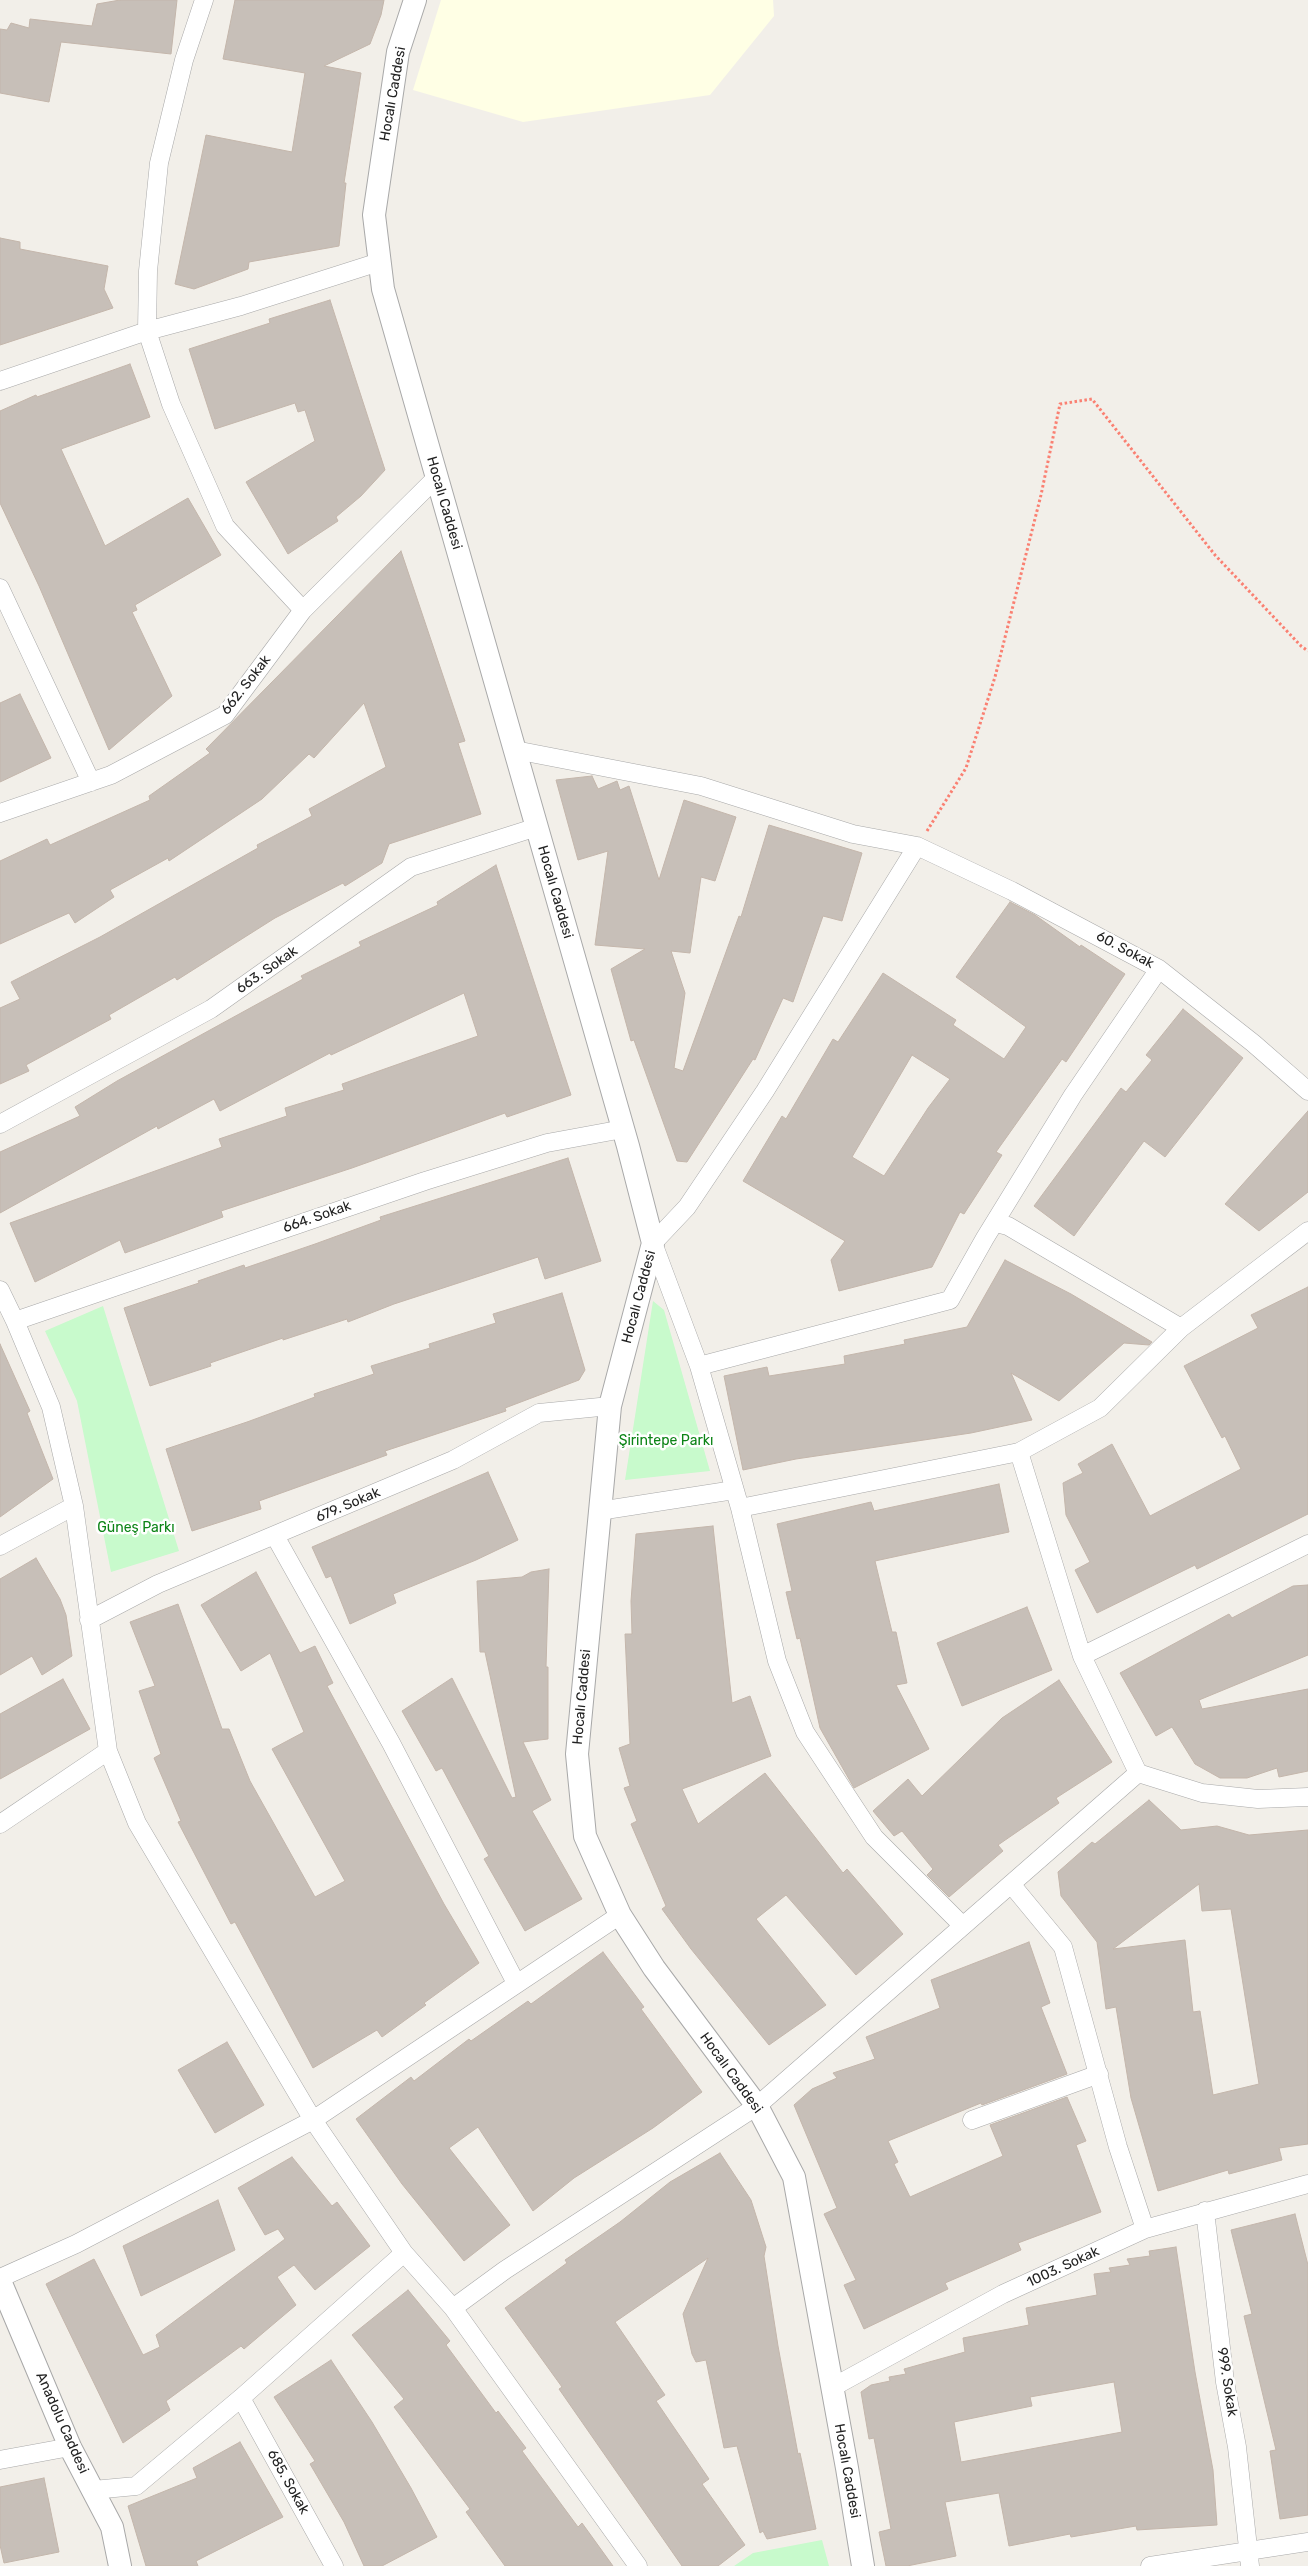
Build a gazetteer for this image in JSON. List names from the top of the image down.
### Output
{
  "streets": {
    "street": [
      "Hocalı Caddesi",
      "662. Sokak",
      "60. Sokak",
      "663. Sokak",
      "664. Sokak",
      "679. Sokak",
      "1003. Sokak",
      "999. Sokak",
      "Anadolu Caddesi",
      "685. Sokak"
    ]
  },
  "crossings": [
    ["Hocalı Caddesi", "662. Sokak"],
    ["Hocalı Caddesi", "60. Sokak"],
    ["Hocalı Caddesi", "663. Sokak"],
    ["Hocalı Caddesi", "664. Sokak"],
    ["Hocalı Caddesi", "679. Sokak"],
    ["Hocalı Caddesi", "1003. Sokak"],
    ["1003. Sokak", "999. Sokak"]
  ],
  "parks": ["Şirintepe Parkı", "Güneş Parkı"]
}
